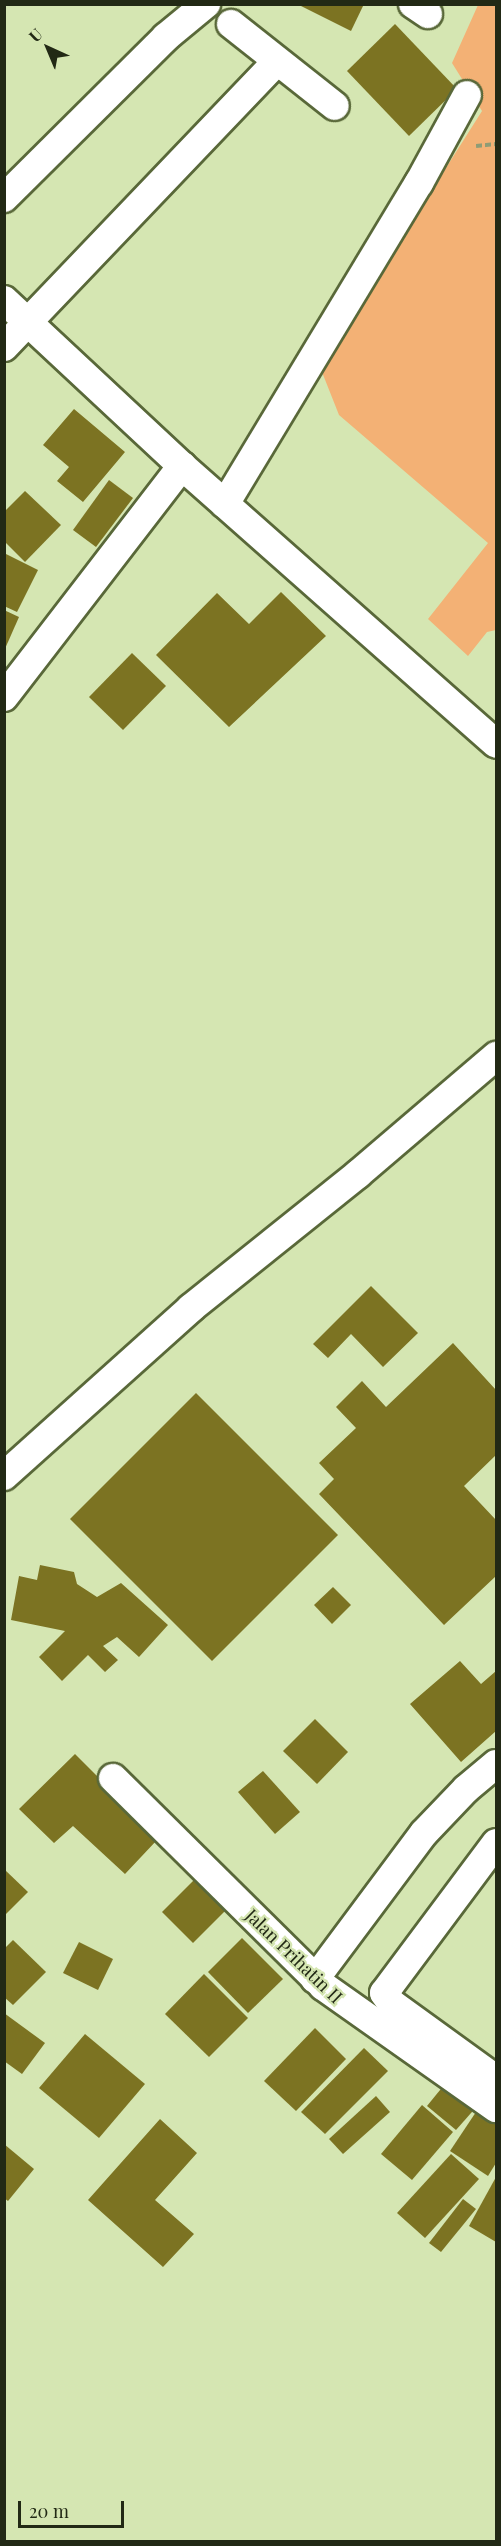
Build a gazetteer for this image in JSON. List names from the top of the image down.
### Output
{
  "streets": {
    "street": ["Jalan Prihatin II"]
  },
  "scale_bar": "20 m",
  "north": "top left"
}
